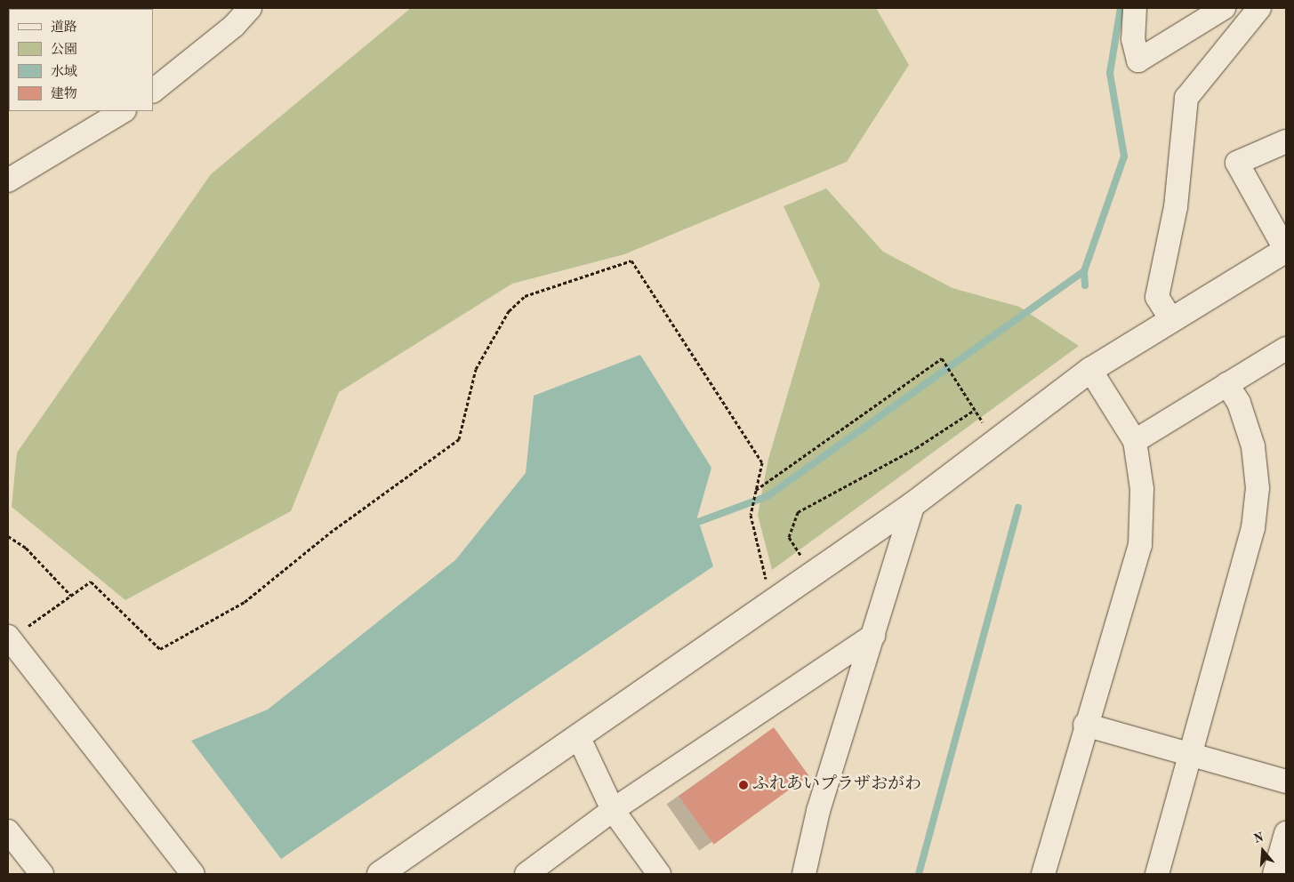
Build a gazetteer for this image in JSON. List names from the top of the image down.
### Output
{
  "places": ["ふれあいプラザおがわ"],
  "legend": [
    "道路",
    "公園",
    "水域",
    "建物"
  ],
  "north": "top"
}
